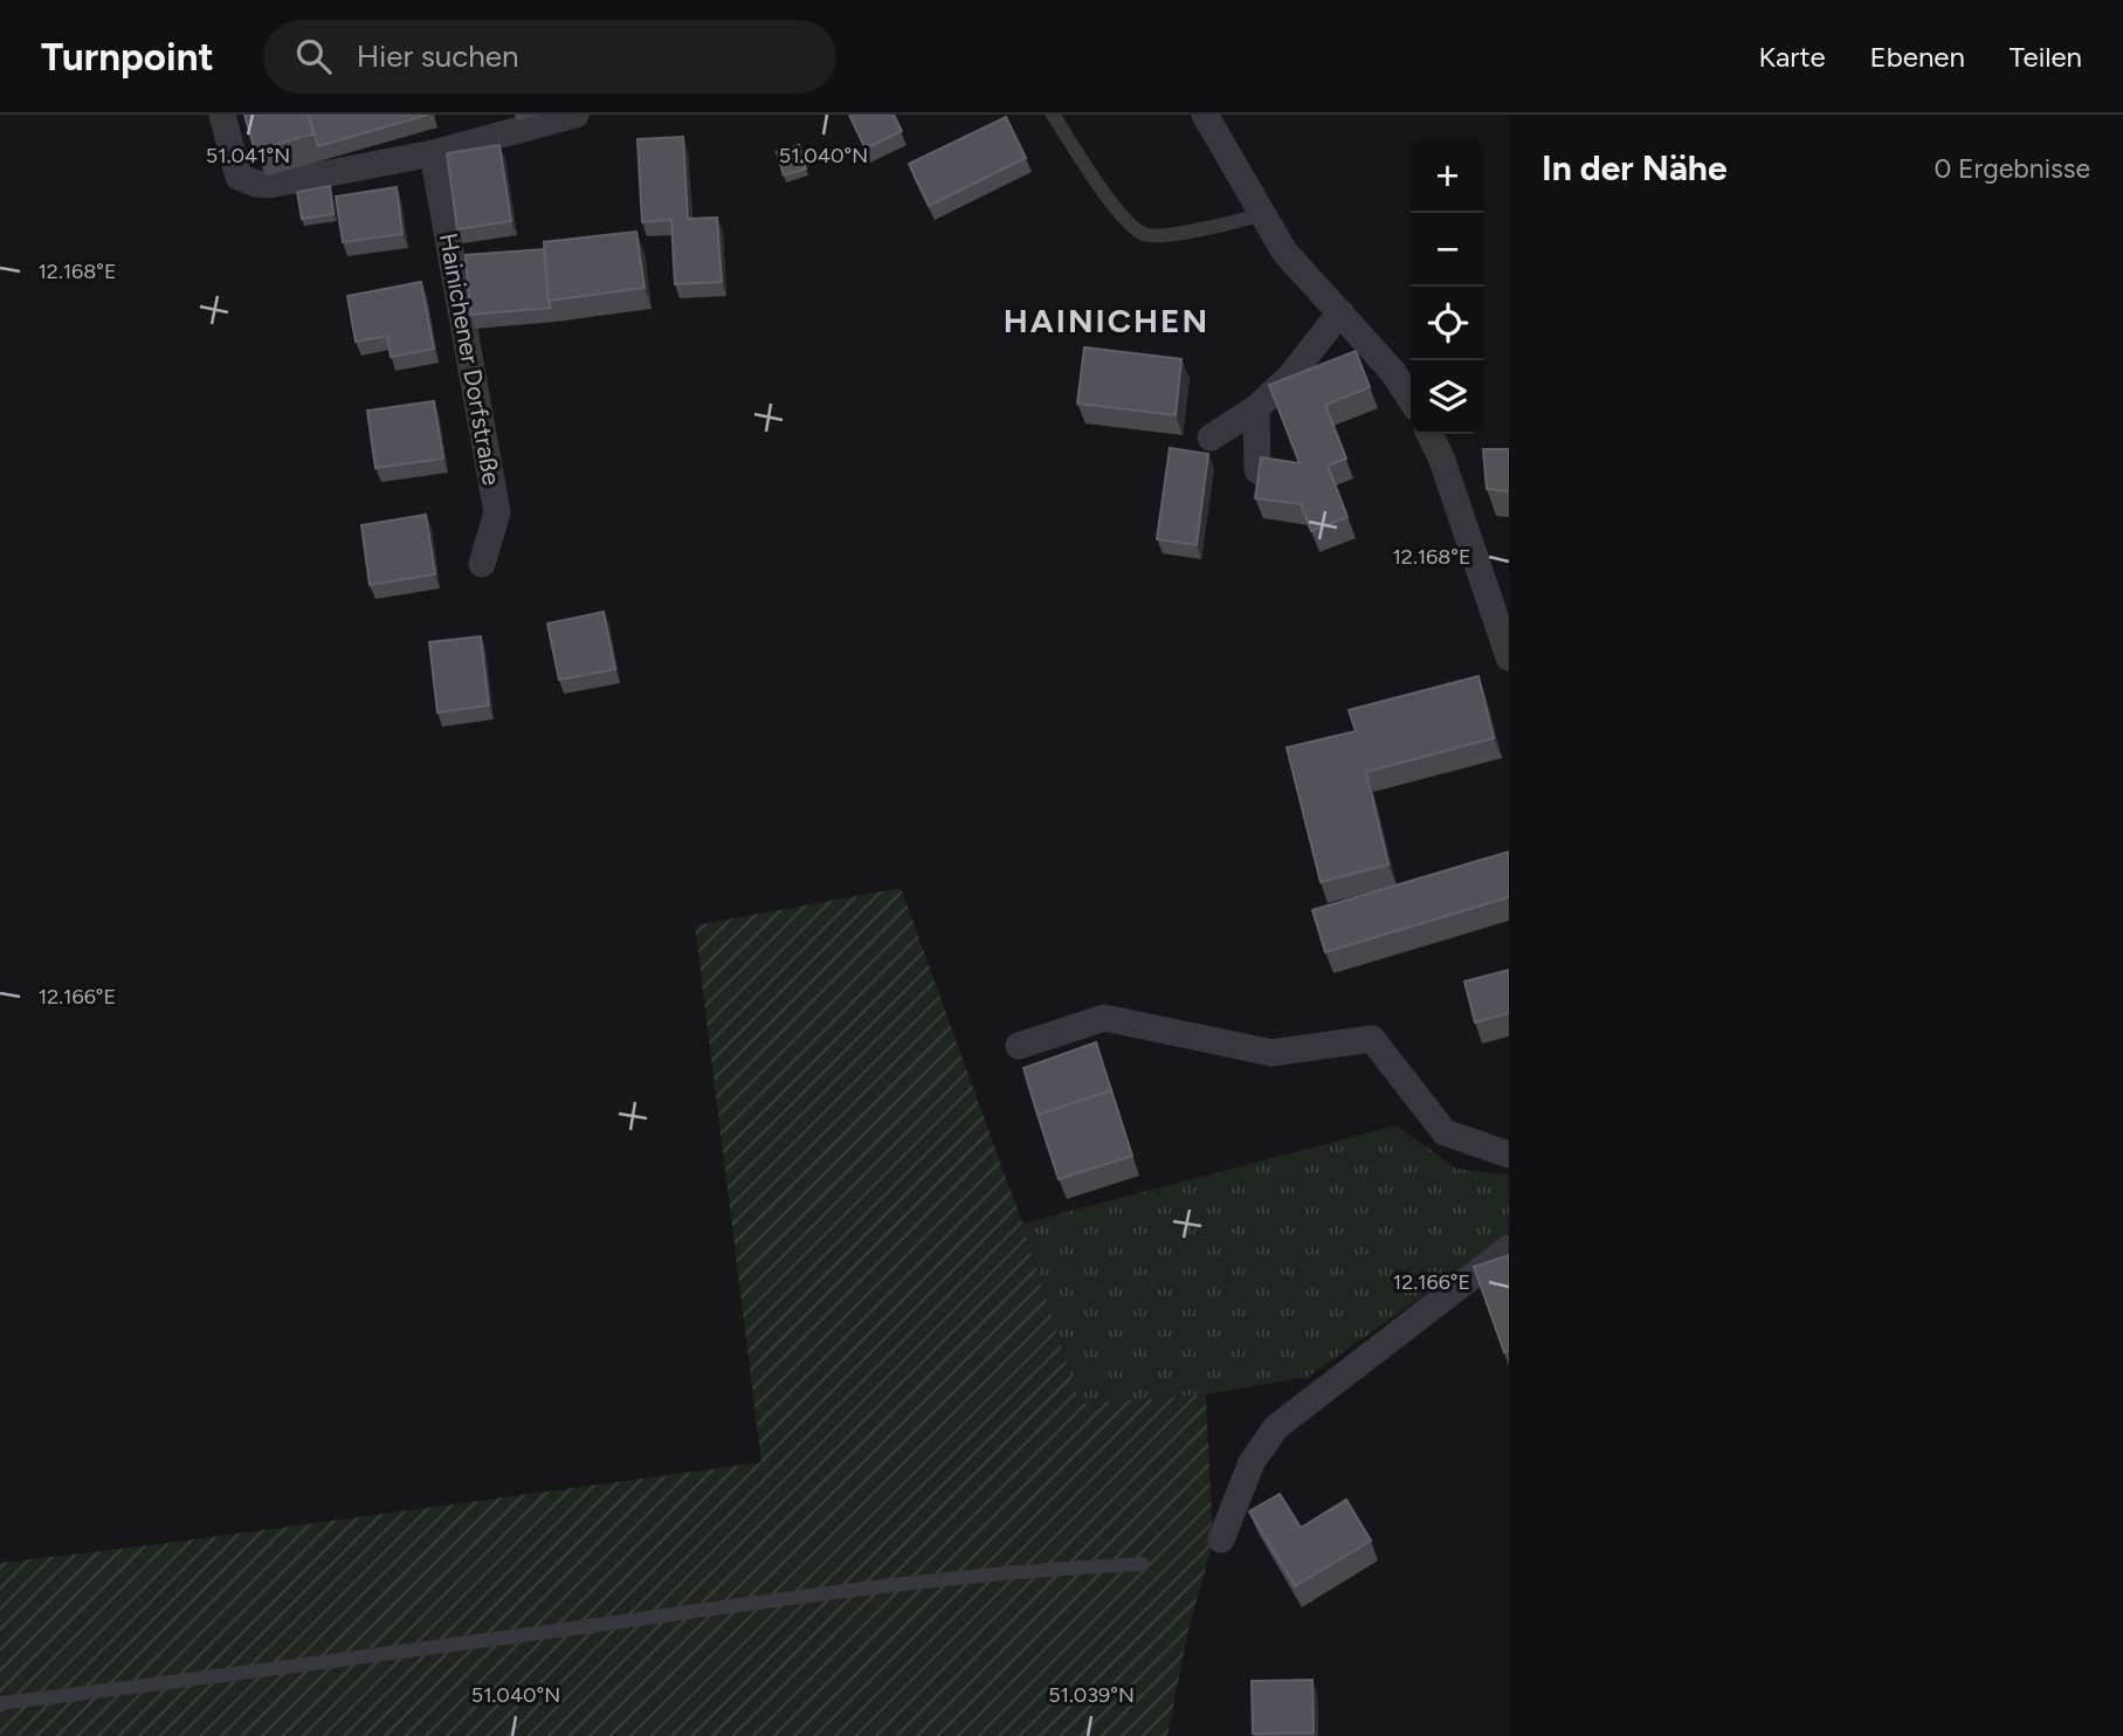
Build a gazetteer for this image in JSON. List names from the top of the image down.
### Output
{
  "streets": {
    "street": ["Hainichener Dorfstraße"]
  },
  "districts": ["HAINICHEN"],
  "page": {
    "header": "Turnpoint",
    "search": "Hier suchen",
    "nav": ["Karte", "Ebenen", "Teilen"],
    "heading": ["In der Nähe", "0 Ergebnisse"],
    "map_buttons": ["+", "−"]
  },
  "coordinates": [
    "51.041°N",
    "51.040°N",
    "12.168°E",
    "12.166°E",
    "51.039°N"
  ]
}
